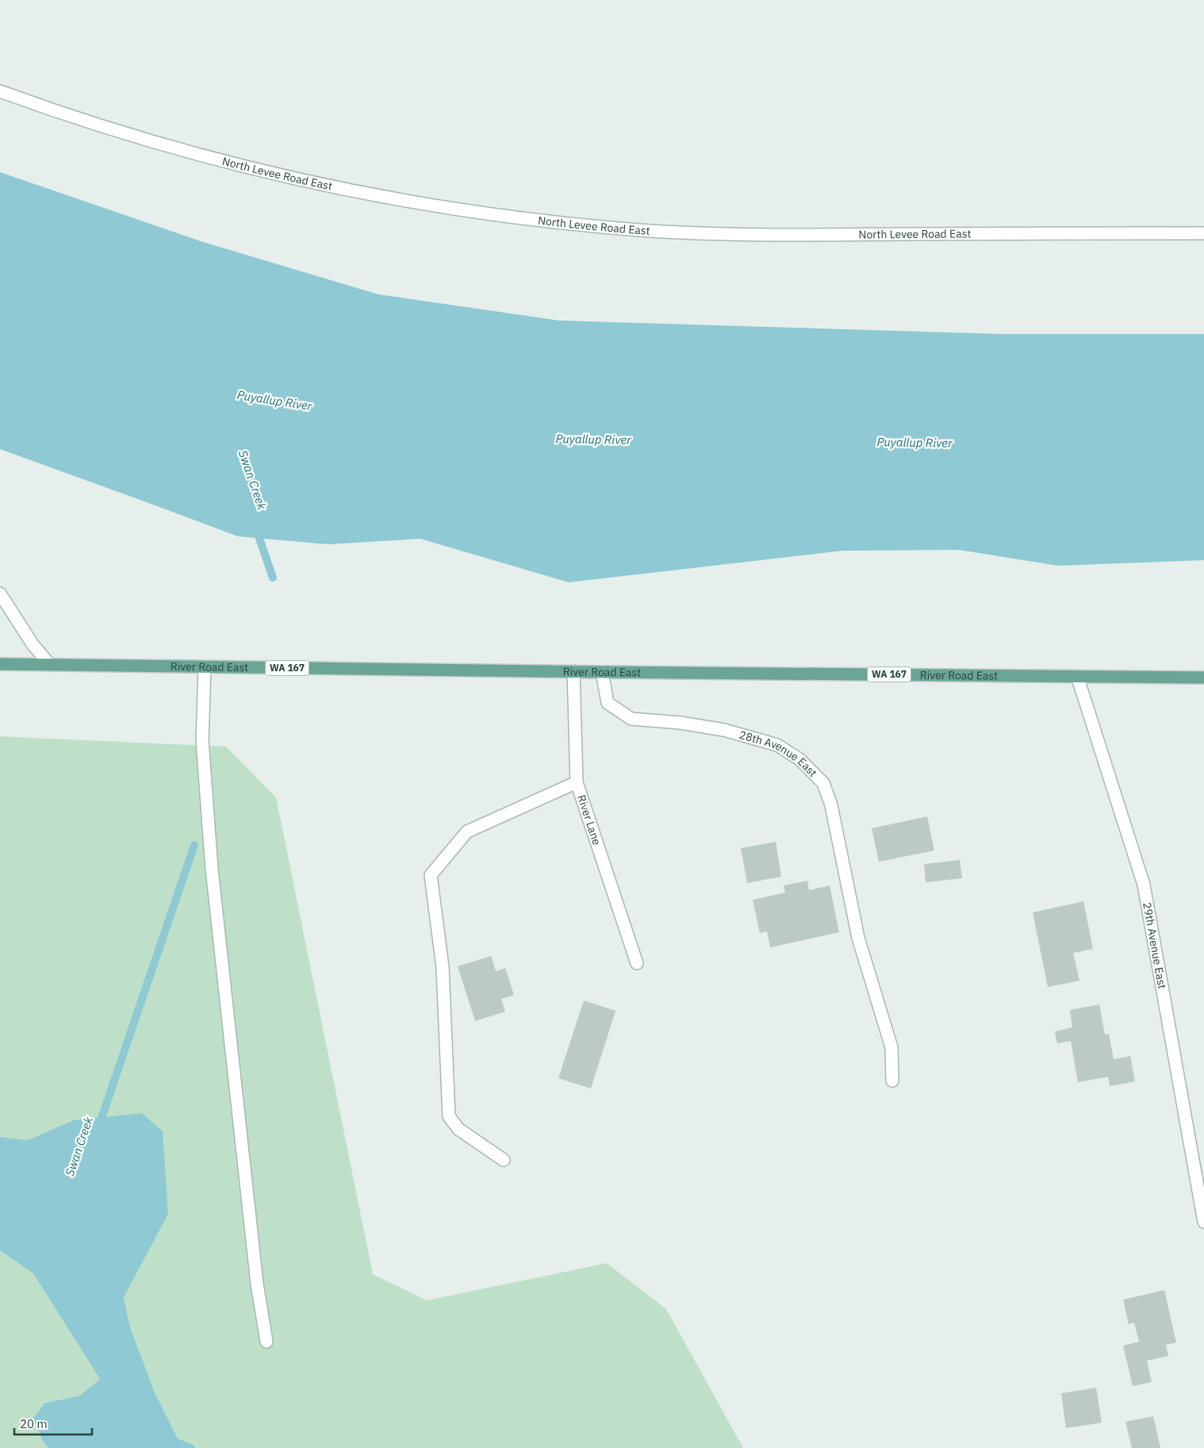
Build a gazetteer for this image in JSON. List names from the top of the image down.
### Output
{
  "streets": {
    "main road": ["River Road East", "WA 167"],
    "street": [
      "North Levee Road East",
      "28th Avenue East",
      "River Lane",
      "29th Avenue East"
    ]
  },
  "crossings": [
    ["River Road East", "28th Avenue East"],
    ["River Road East", "River Lane"],
    ["River Road East", "29th Avenue East"]
  ],
  "water": ["Puyallup River", "Swan Creek"],
  "scale_bar": "20 m"
}
